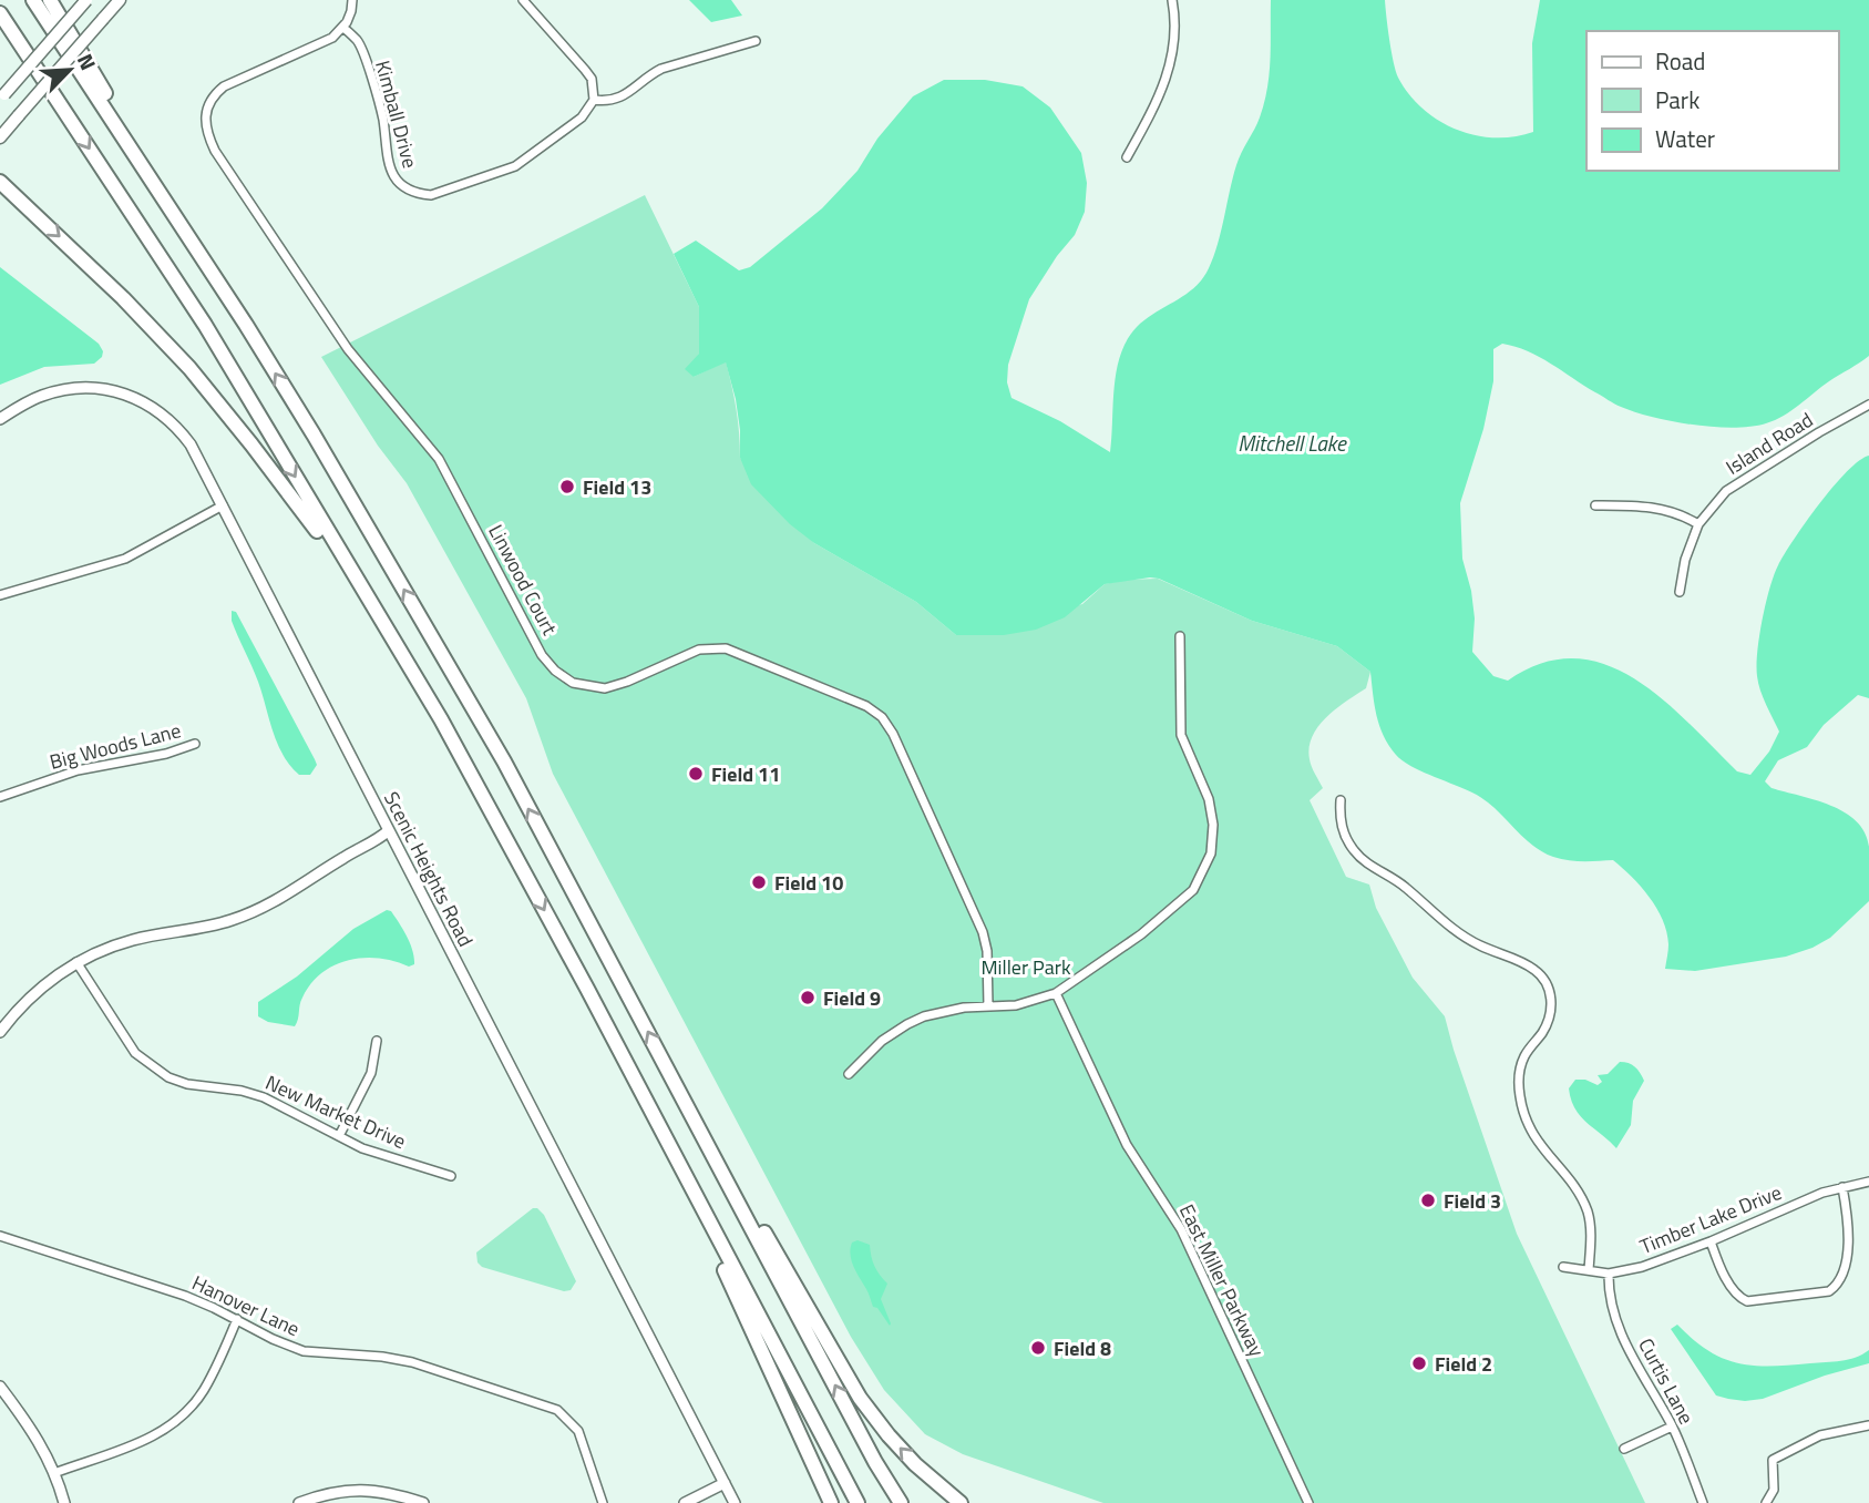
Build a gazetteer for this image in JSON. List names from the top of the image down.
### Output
{
  "streets": {
    "street": [
      "Kimball Drive",
      "Island Road",
      "Linwood Court",
      "Big Woods Lane",
      "Scenic Heights Road",
      "New Market Drive",
      "Timber Lake Drive",
      "East Miller Parkway",
      "Hanover Lane",
      "Curtis Lane"
    ]
  },
  "crossings": [
    ["Kimball Drive", "Linwood Court"],
    ["Timber Lake Drive", "Curtis Lane"]
  ],
  "water": ["Mitchell Lake"],
  "parks": ["Miller Park"],
  "places": [
    "Field 13",
    "Field 11",
    "Field 10",
    "Field 9",
    "Field 3",
    "Field 8",
    "Field 2"
  ],
  "legend": ["Road", "Park", "Water"],
  "north": "top right"
}
